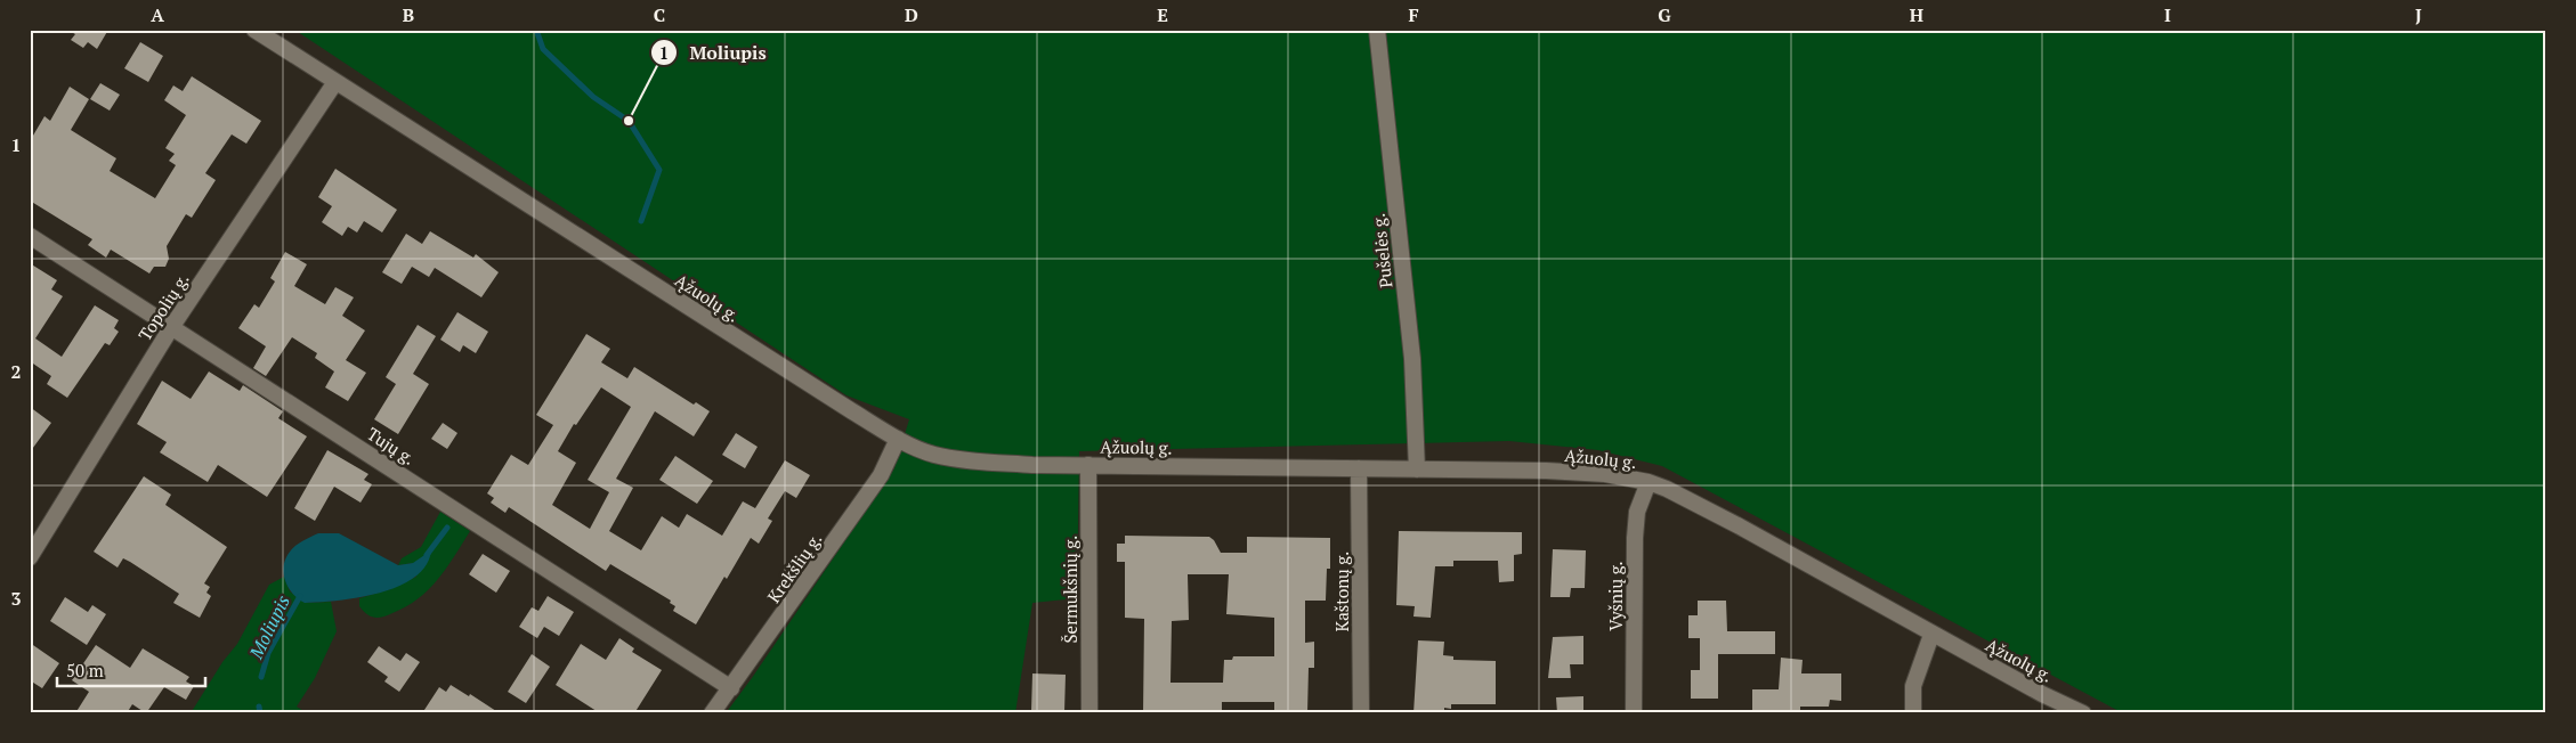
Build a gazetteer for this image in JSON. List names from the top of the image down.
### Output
{
  "streets": {
    "street": [
      "Pušelės g.",
      "Ąžuolų g.",
      "Topolių g.",
      "Tujų g.",
      "Krekšlių g.",
      "Šermukšnių g.",
      "Kaštonų g.",
      "Vyšnių g."
    ]
  },
  "crossings": [
    ["Pušelės g.", "Ąžuolų g."],
    ["Ąžuolų g.", "Topolių g."],
    ["Ąžuolų g.", "Krekšlių g."],
    ["Ąžuolų g.", "Šermukšnių g."],
    ["Ąžuolų g.", "Kaštonų g."],
    ["Ąžuolų g.", "Vyšnių g."],
    ["Topolių g.", "Tujų g."],
    ["Tujų g.", "Krekšlių g."]
  ],
  "water": ["Moliupis"],
  "places": ["Moliupis"],
  "scale_bar": "50 m",
  "grid": {
    "columns": [
      "A",
      "B",
      "C",
      "D",
      "E",
      "F",
      "G",
      "H",
      "I",
      "J"
    ],
    "rows": ["1", "2", "3"]
  }
}
